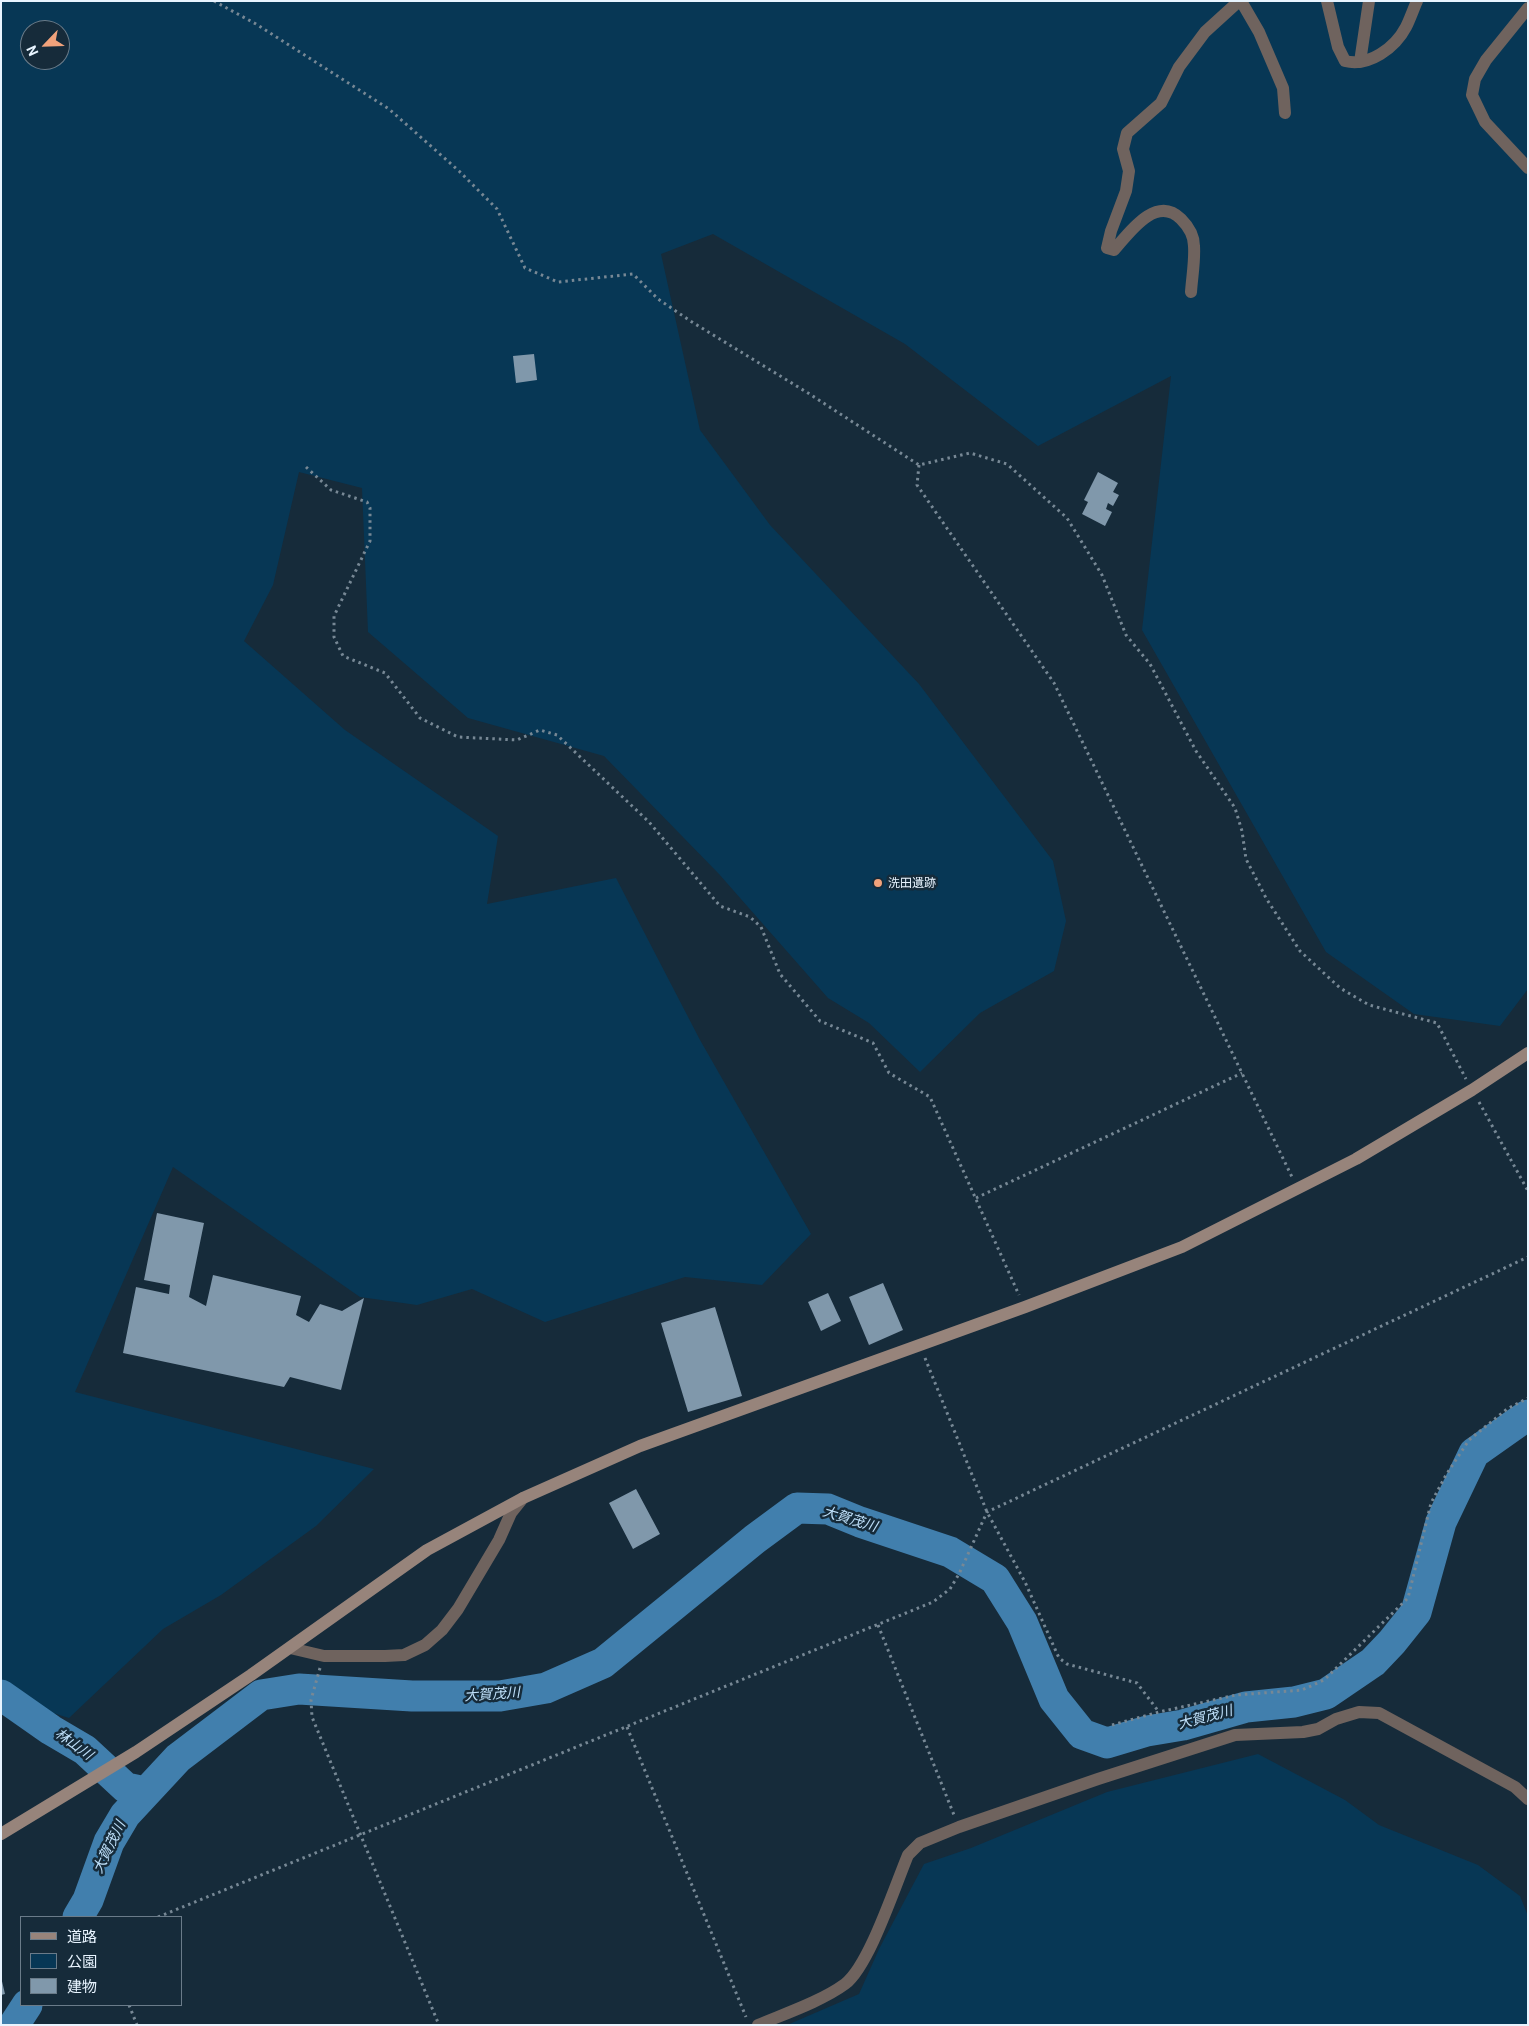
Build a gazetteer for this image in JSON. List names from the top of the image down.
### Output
{
  "water": ["大賀茂川", "林山川"],
  "places": ["洗田遺跡"],
  "legend": ["道路", "公園", "建物"],
  "north": "bottom left"
}
